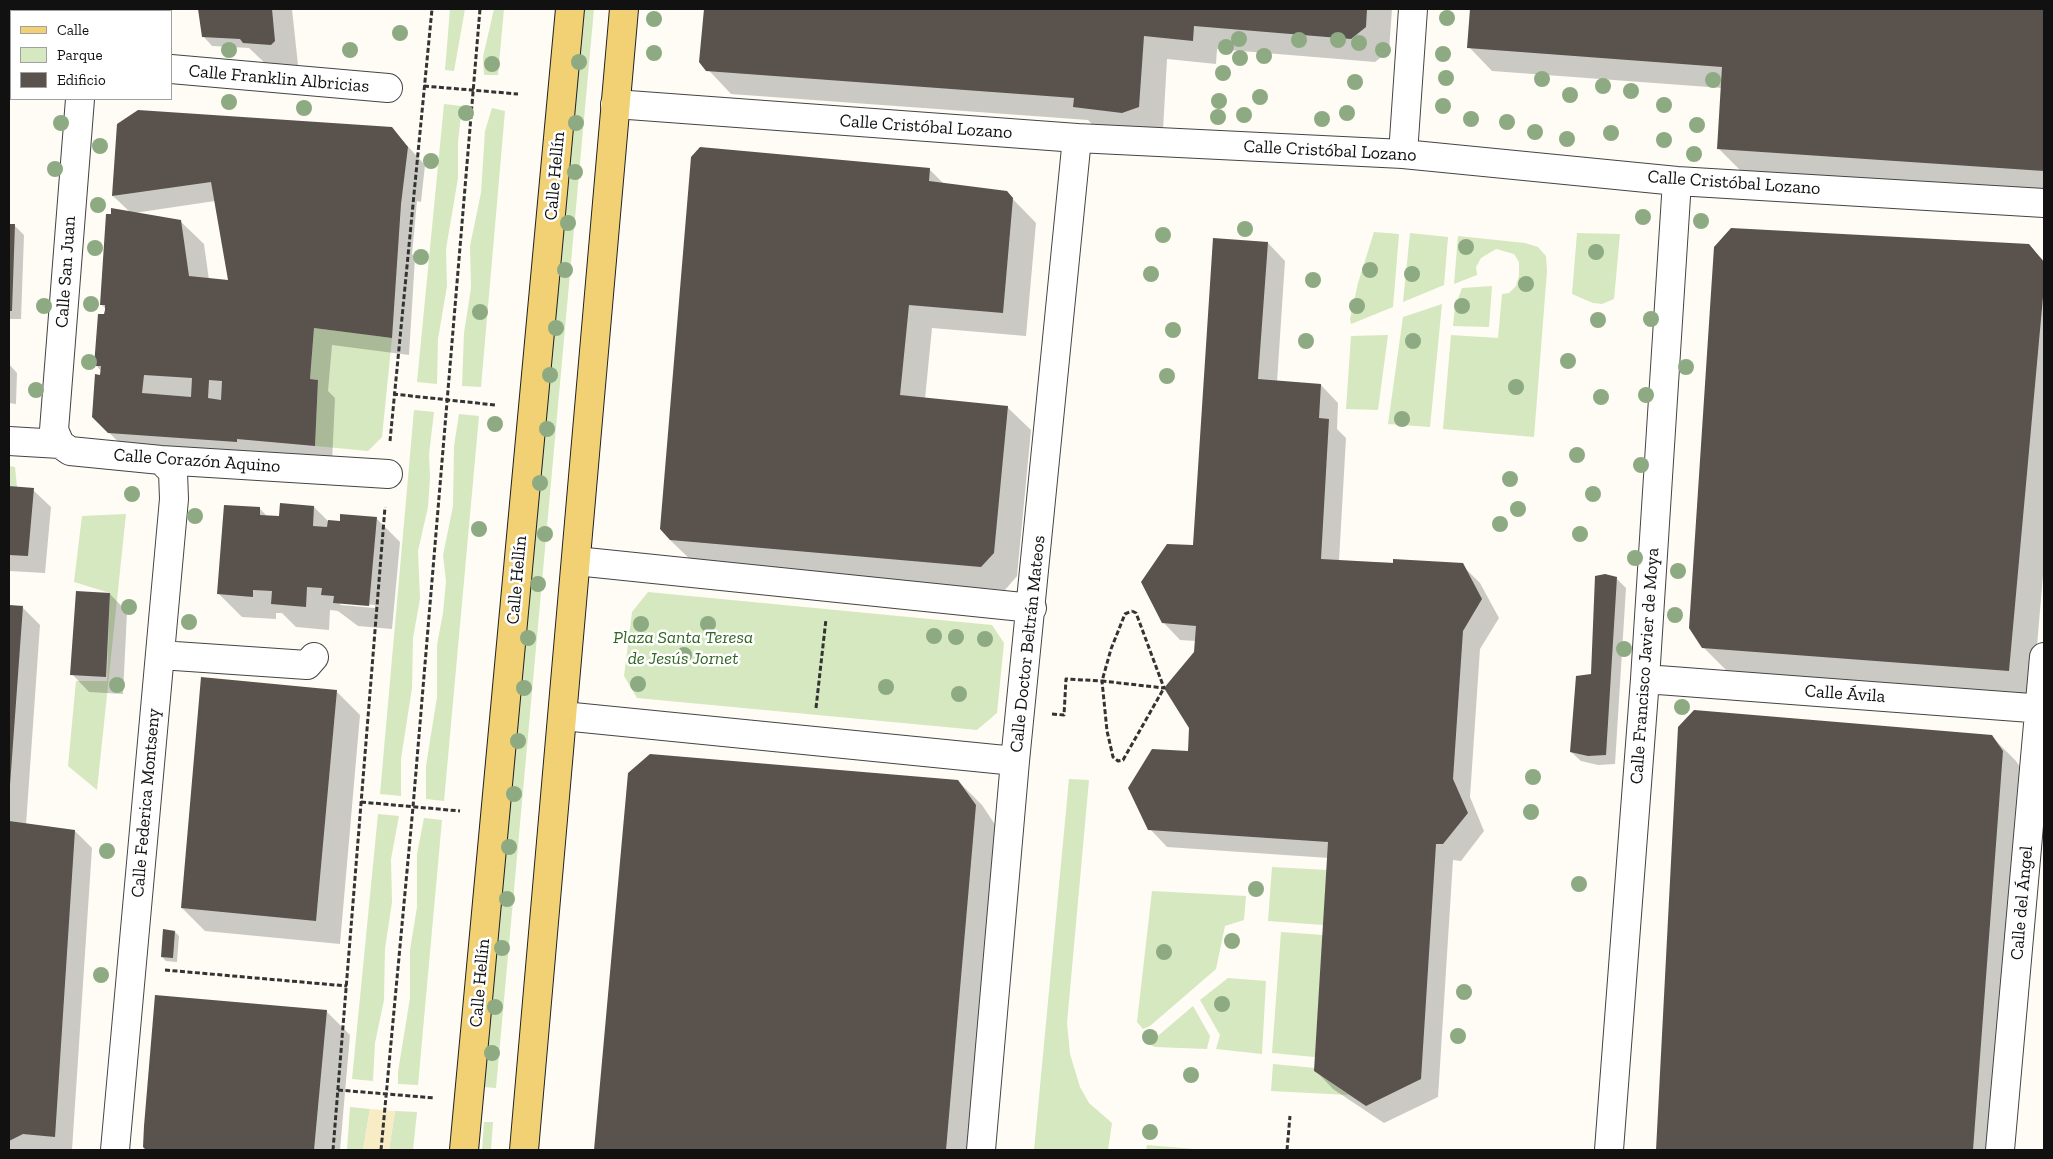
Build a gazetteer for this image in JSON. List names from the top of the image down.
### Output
{
  "streets": {
    "main road": ["Calle Hellín"],
    "street": [
      "Calle Franklin Albricias",
      "Calle Cristóbal Lozano",
      "Calle San Juan",
      "Calle Corazón Aquino",
      "Calle Doctor Beltrán Mateos",
      "Calle Francisco Javier de Moya",
      "Calle Ávila",
      "Calle Federica Montseny",
      "Calle del Ángel"
    ]
  },
  "crossings": [
    ["Calle Cristóbal Lozano", "Calle Doctor Beltrán Mateos"],
    ["Calle Cristóbal Lozano", "Calle Francisco Javier de Moya"],
    ["Calle San Juan", "Calle Corazón Aquino"],
    ["Calle Corazón Aquino", "Calle Federica Montseny"],
    ["Calle Francisco Javier de Moya", "Calle Ávila"],
    ["Calle Ávila", "Calle del Ángel"]
  ],
  "parks": ["Plaza Santa Teresa de Jesús Jornet"],
  "legend": ["Calle", "Parque", "Edificio"]
}
